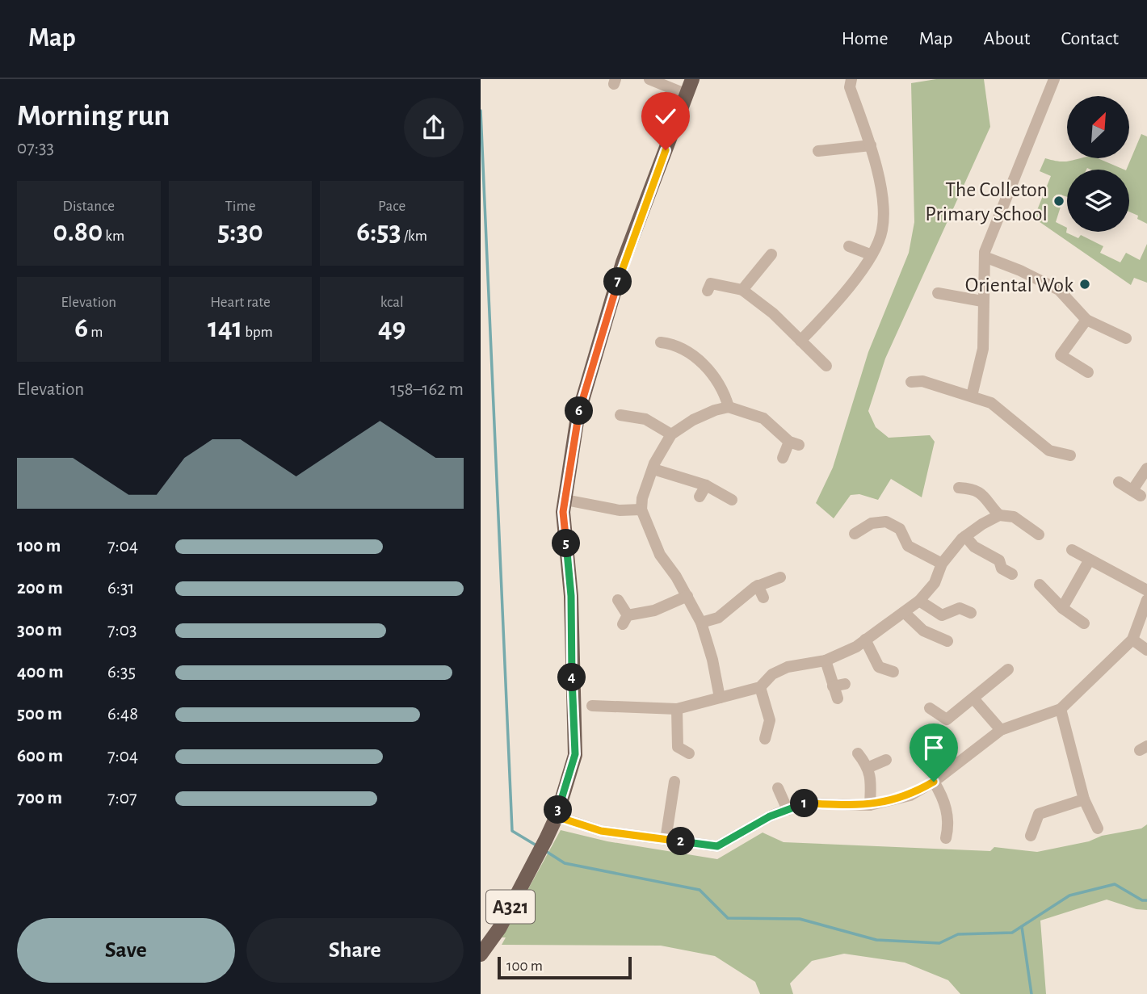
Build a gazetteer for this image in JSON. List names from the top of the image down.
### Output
{
  "streets": {
    "main road": ["A321"]
  },
  "places": ["The Colleton Primary School", "Oriental Wok"],
  "scale_bar": "100 m",
  "north": "top right",
  "page": {
    "header": "Map",
    "nav": [
      "Home",
      "Map",
      "About",
      "Contact"
    ],
    "heading": ["Morning run", "07:33"],
    "stats": [
      ["Distance", "0.80 km"],
      ["Time", "5:30"],
      ["Pace", "6:53 /km"],
      ["Elevation", "6 m"],
      ["Heart rate", "141 bpm"],
      ["kcal", "49"]
    ],
    "pins": [
      "7",
      "6",
      "5",
      "4",
      "1",
      "3",
      "2"
    ],
    "chart": ["Elevation", "158–162 m"],
    "list": [
      {
        "name": "100 m",
        "note": "7:04"
      },
      {
        "name": "200 m",
        "note": "6:31"
      },
      {
        "name": "300 m",
        "note": "7:03"
      },
      {
        "name": "400 m",
        "note": "6:35"
      },
      {
        "name": "500 m",
        "note": "6:48"
      },
      {
        "name": "600 m",
        "note": "7:04"
      },
      {
        "name": "700 m",
        "note": "7:07"
      }
    ],
    "buttons": ["Save", "Share"],
    "scale": "100 m"
  }
}
